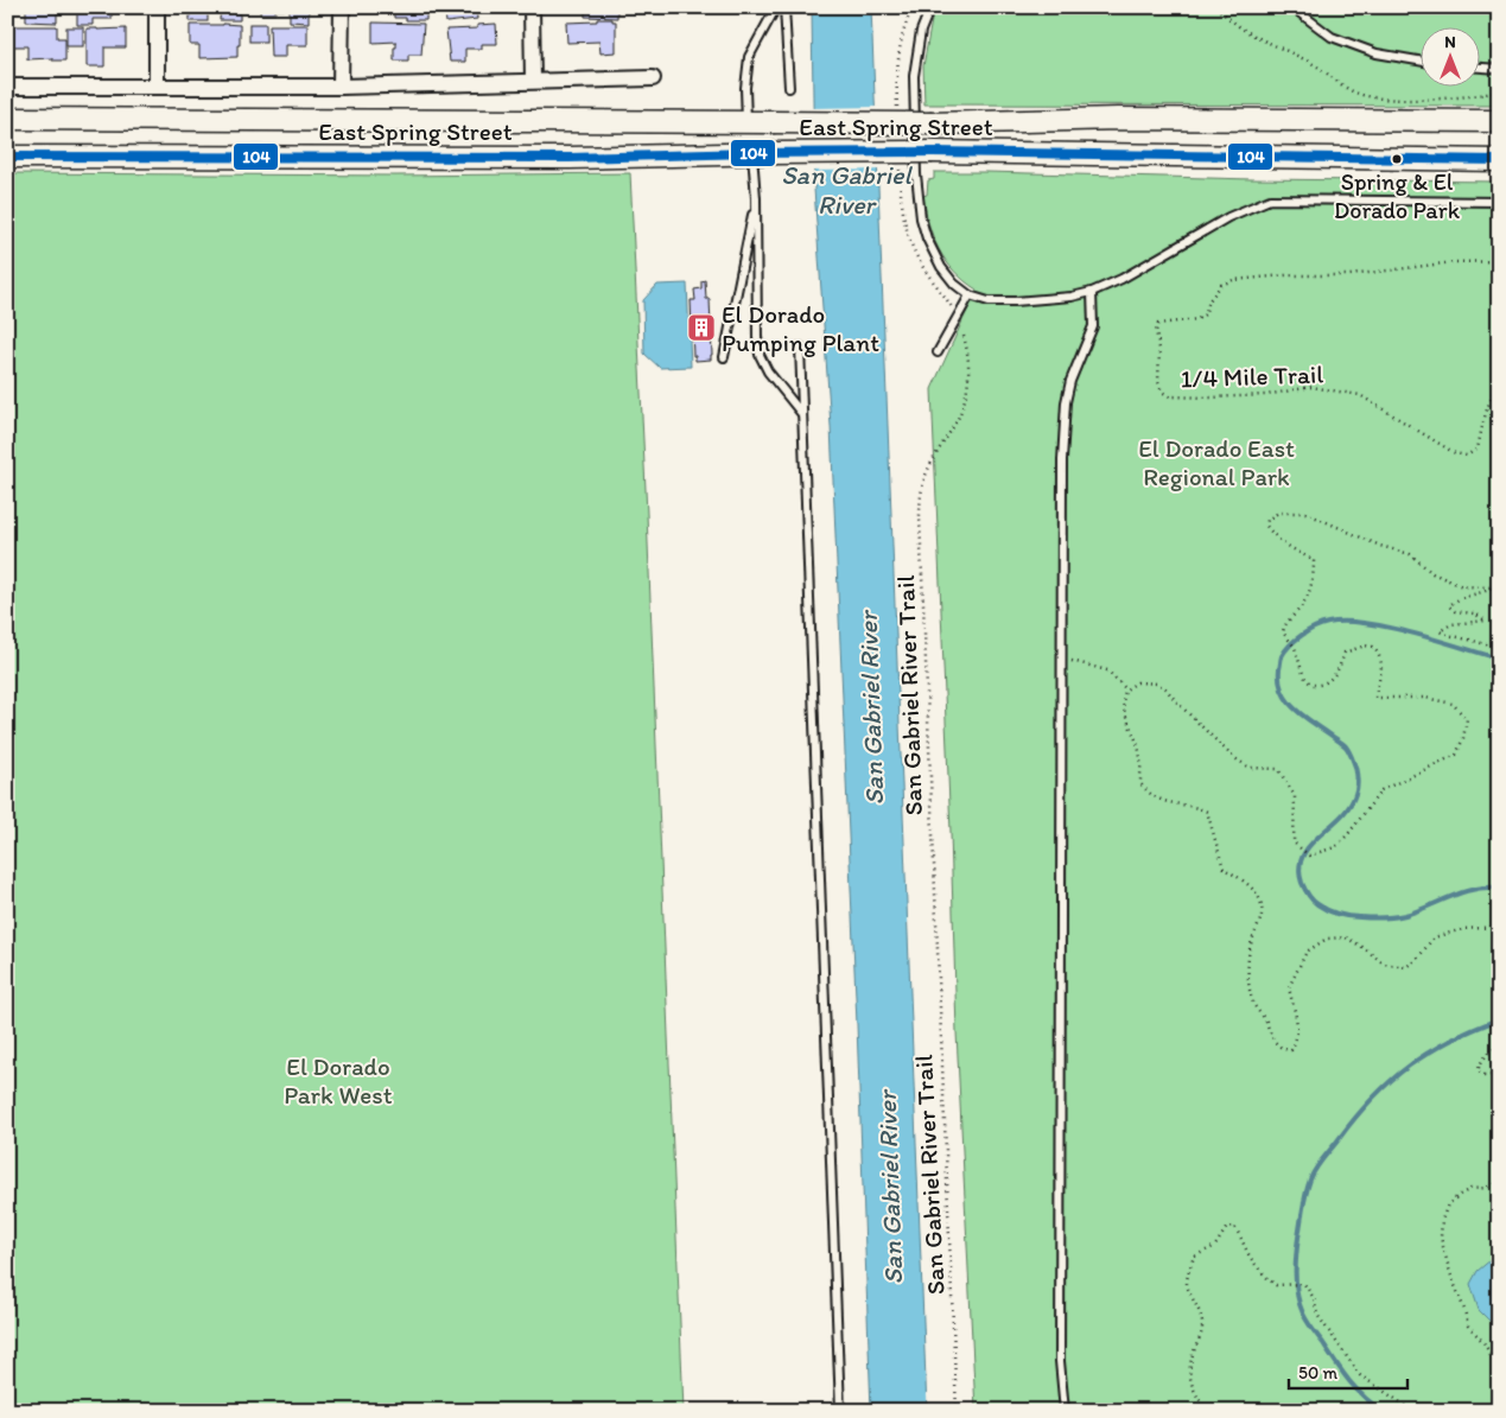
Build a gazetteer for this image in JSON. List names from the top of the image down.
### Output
{
  "streets": {
    "main road": ["East Spring Street"],
    "path": ["1/4 Mile Trail", "San Gabriel River Trail"]
  },
  "water": ["San Gabriel River"],
  "parks": ["El Dorado East Regional Park", "El Dorado Park West"],
  "places": {
    "other": ["Spring & El Dorado Park"],
    "building": ["El Dorado Pumping Plant"]
  },
  "lines": ["transit line 104"],
  "scale_bar": "50 m",
  "north": "top"
}
